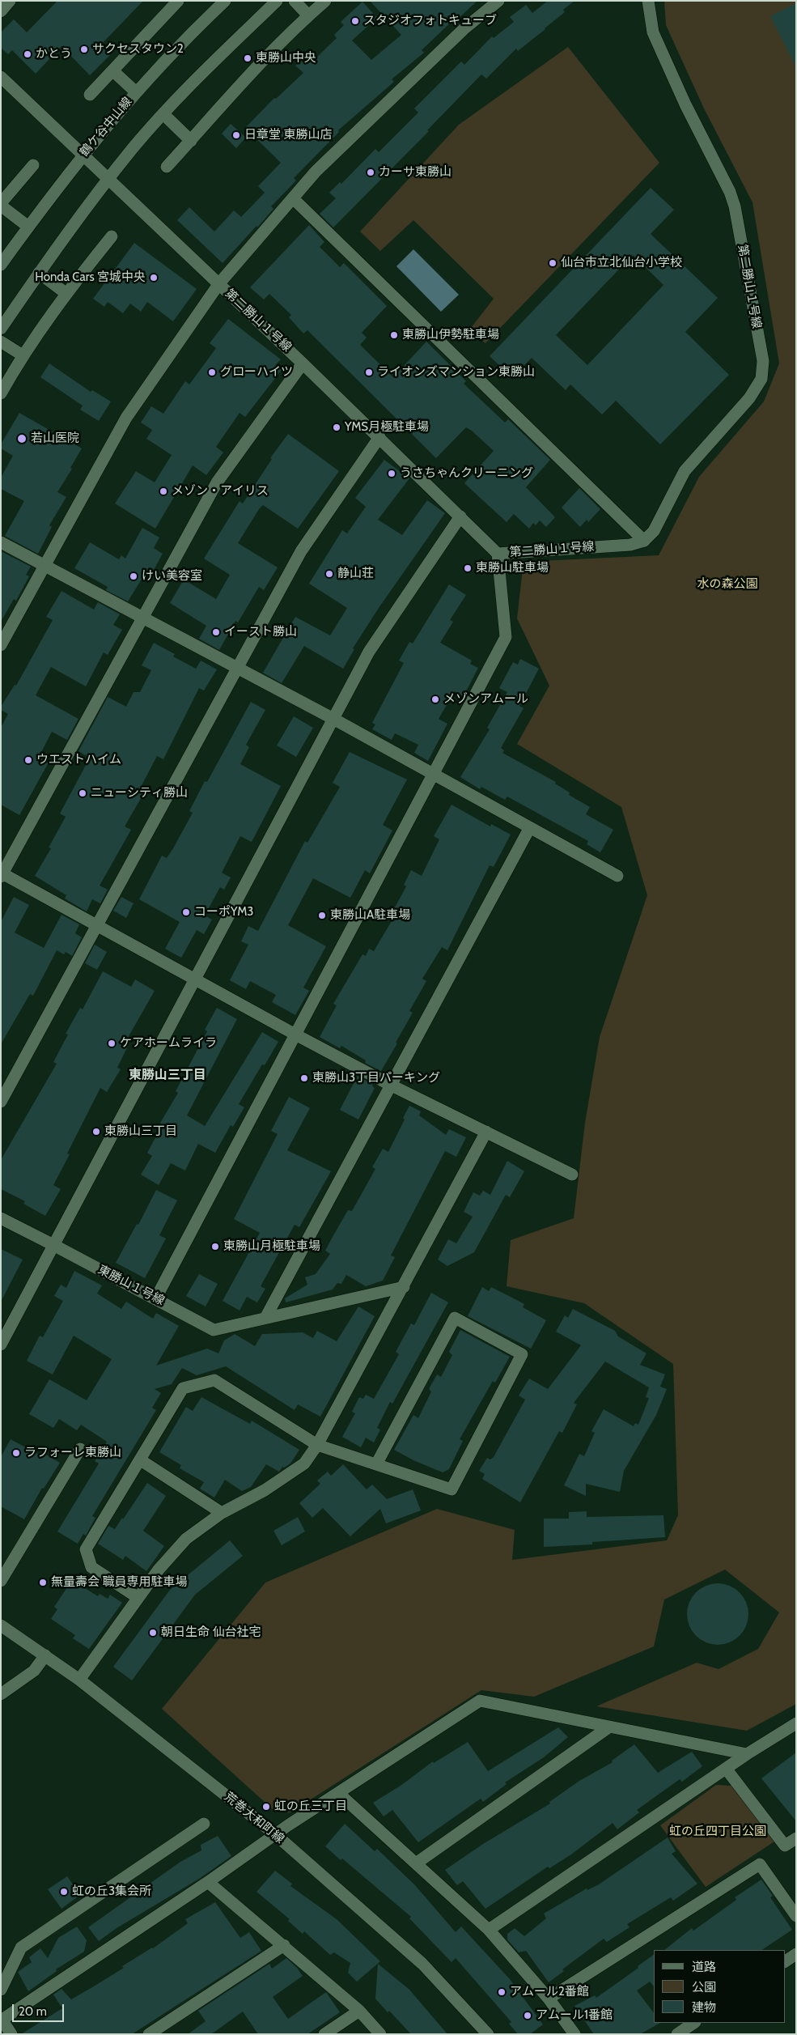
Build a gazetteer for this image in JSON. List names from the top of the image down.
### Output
{
  "streets": {
    "street": [
      "鶴ケ谷中山線",
      "第二勝山１号線",
      "東勝山１号線",
      "荒巻大和町線"
    ]
  },
  "crossings": [
    ["鶴ケ谷中山線", "第二勝山１号線"]
  ],
  "districts": ["東勝山三丁目"],
  "parks": ["水の森公園", "虹の丘四丁目公園"],
  "places": [
    "スタジオフォトキューブ",
    "サクセスタウン2",
    "かとう",
    "東勝山中央",
    "日章堂 東勝山店",
    "カーサ東勝山",
    "仙台市立北仙台小学校",
    "Honda Cars 宮城中央",
    "東勝山伊勢駐車場",
    "グローハイツ",
    "ライオンズマンション東勝山",
    "YMS月極駐車場",
    "若山医院",
    "うさちゃんクリーニング",
    "メゾン・アイリス",
    "東勝山駐車場",
    "静山荘",
    "けい美容室",
    "イースト勝山",
    "メゾンアムール",
    "ウエストハイム",
    "ニューシティ勝山",
    "コーポYM3",
    "東勝山A駐車場",
    "ケアホームライラ",
    "東勝山3丁目パーキング",
    "東勝山三丁目",
    "東勝山月極駐車場",
    "ラフォーレ東勝山",
    "無量壽会 職員専用駐車場",
    "朝日生命 仙台社宅",
    "虹の丘三丁目",
    "虹の丘3集会所",
    "アムール2番館",
    "アムール1番館"
  ],
  "legend": ["道路", "公園", "建物"],
  "scale_bar": "20 m"
}
